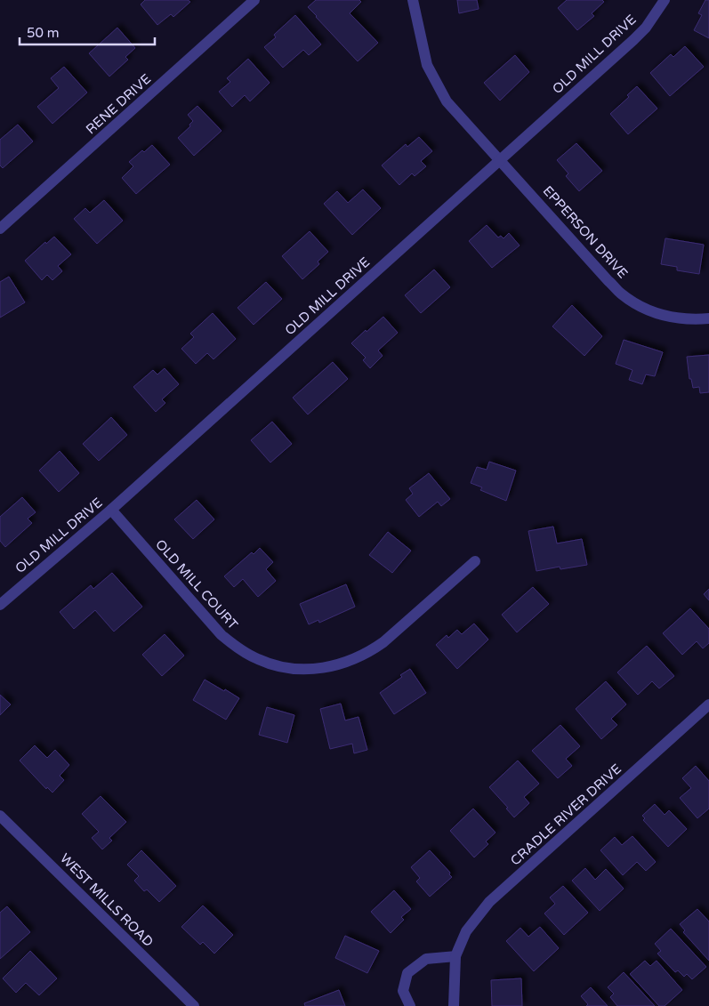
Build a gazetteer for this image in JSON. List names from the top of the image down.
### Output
{
  "streets": {
    "street": [
      "OLD MILL DRIVE",
      "RENE DRIVE",
      "EPPERSON DRIVE",
      "OLD MILL COURT",
      "CRADLE RIVER DRIVE",
      "WEST MILLS ROAD"
    ]
  },
  "crossings": [
    ["OLD MILL DRIVE", "EPPERSON DRIVE"],
    ["OLD MILL DRIVE", "OLD MILL COURT"]
  ],
  "scale_bar": "50 m"
}
